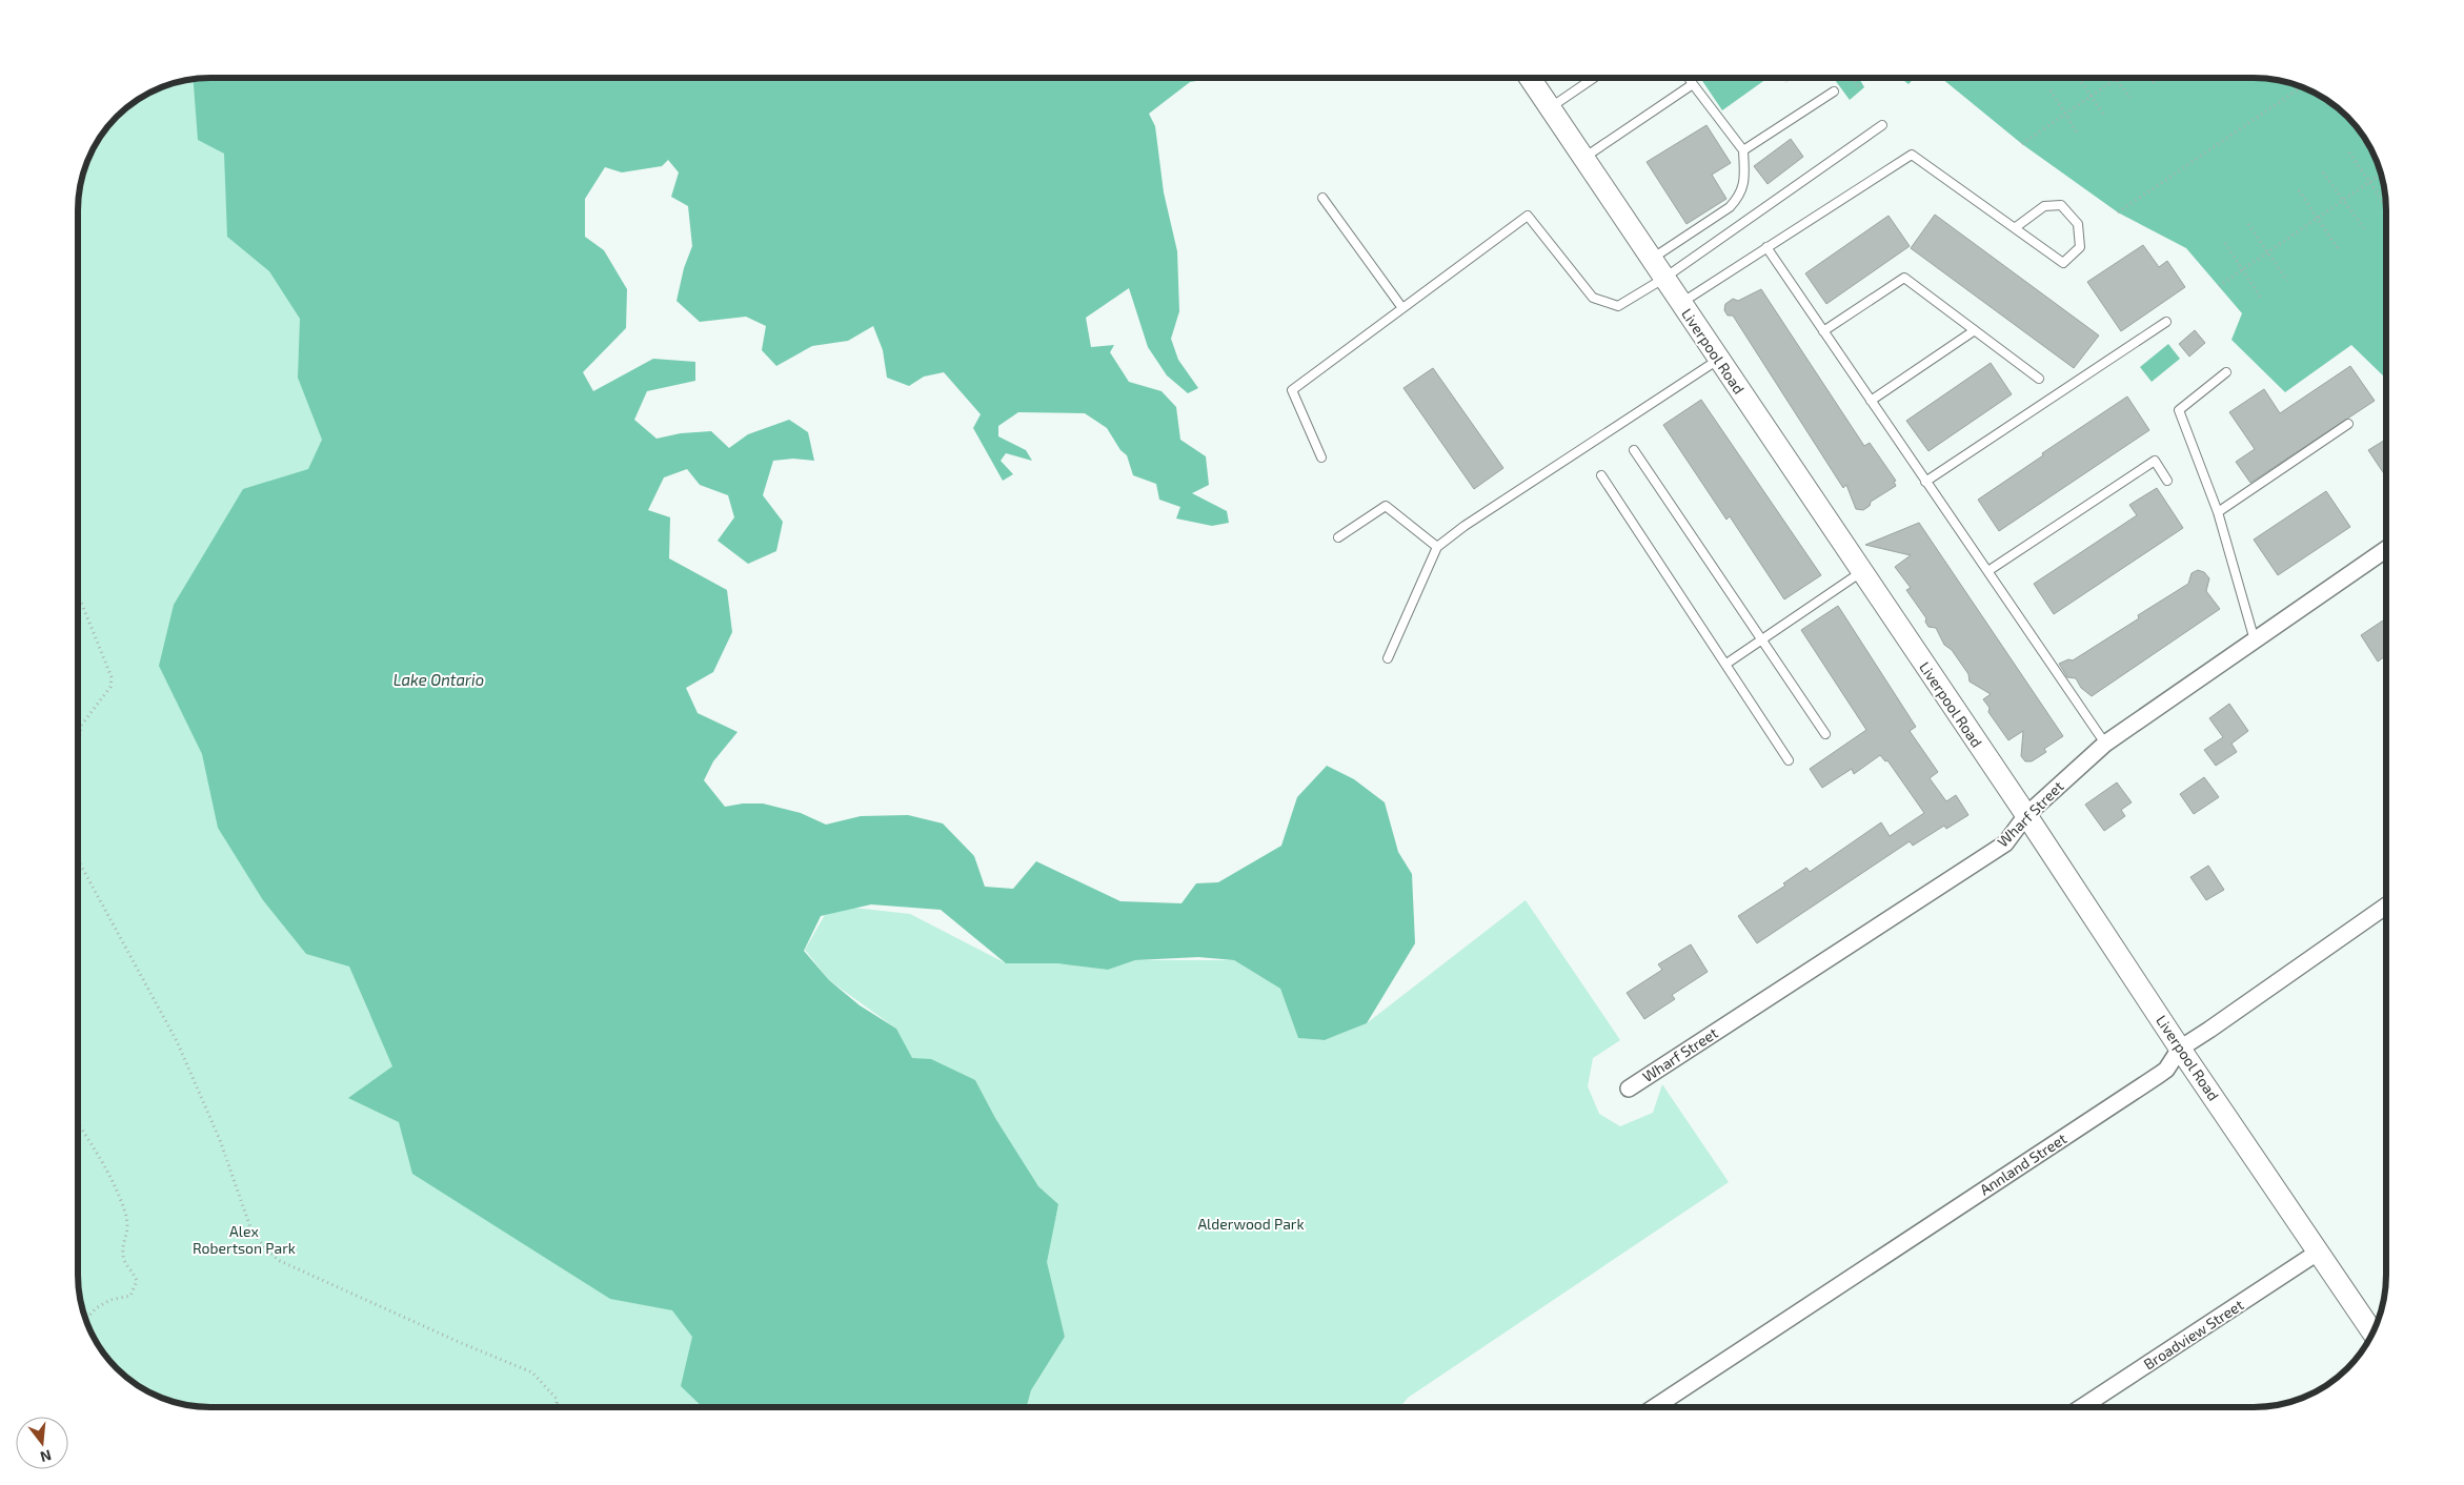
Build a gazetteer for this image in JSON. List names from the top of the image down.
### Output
{
  "streets": {
    "street": [
      "Liverpool Road",
      "Wharf Street",
      "Annland Street",
      "Broadview Street"
    ]
  },
  "crossings": [
    ["Liverpool Road", "Wharf Street"],
    ["Liverpool Road", "Annland Street"],
    ["Liverpool Road", "Broadview Street"]
  ],
  "water": ["Lake Ontario"],
  "parks": ["Alderwood Park", "Alex Robertson Park"],
  "north": "bottom"
}
